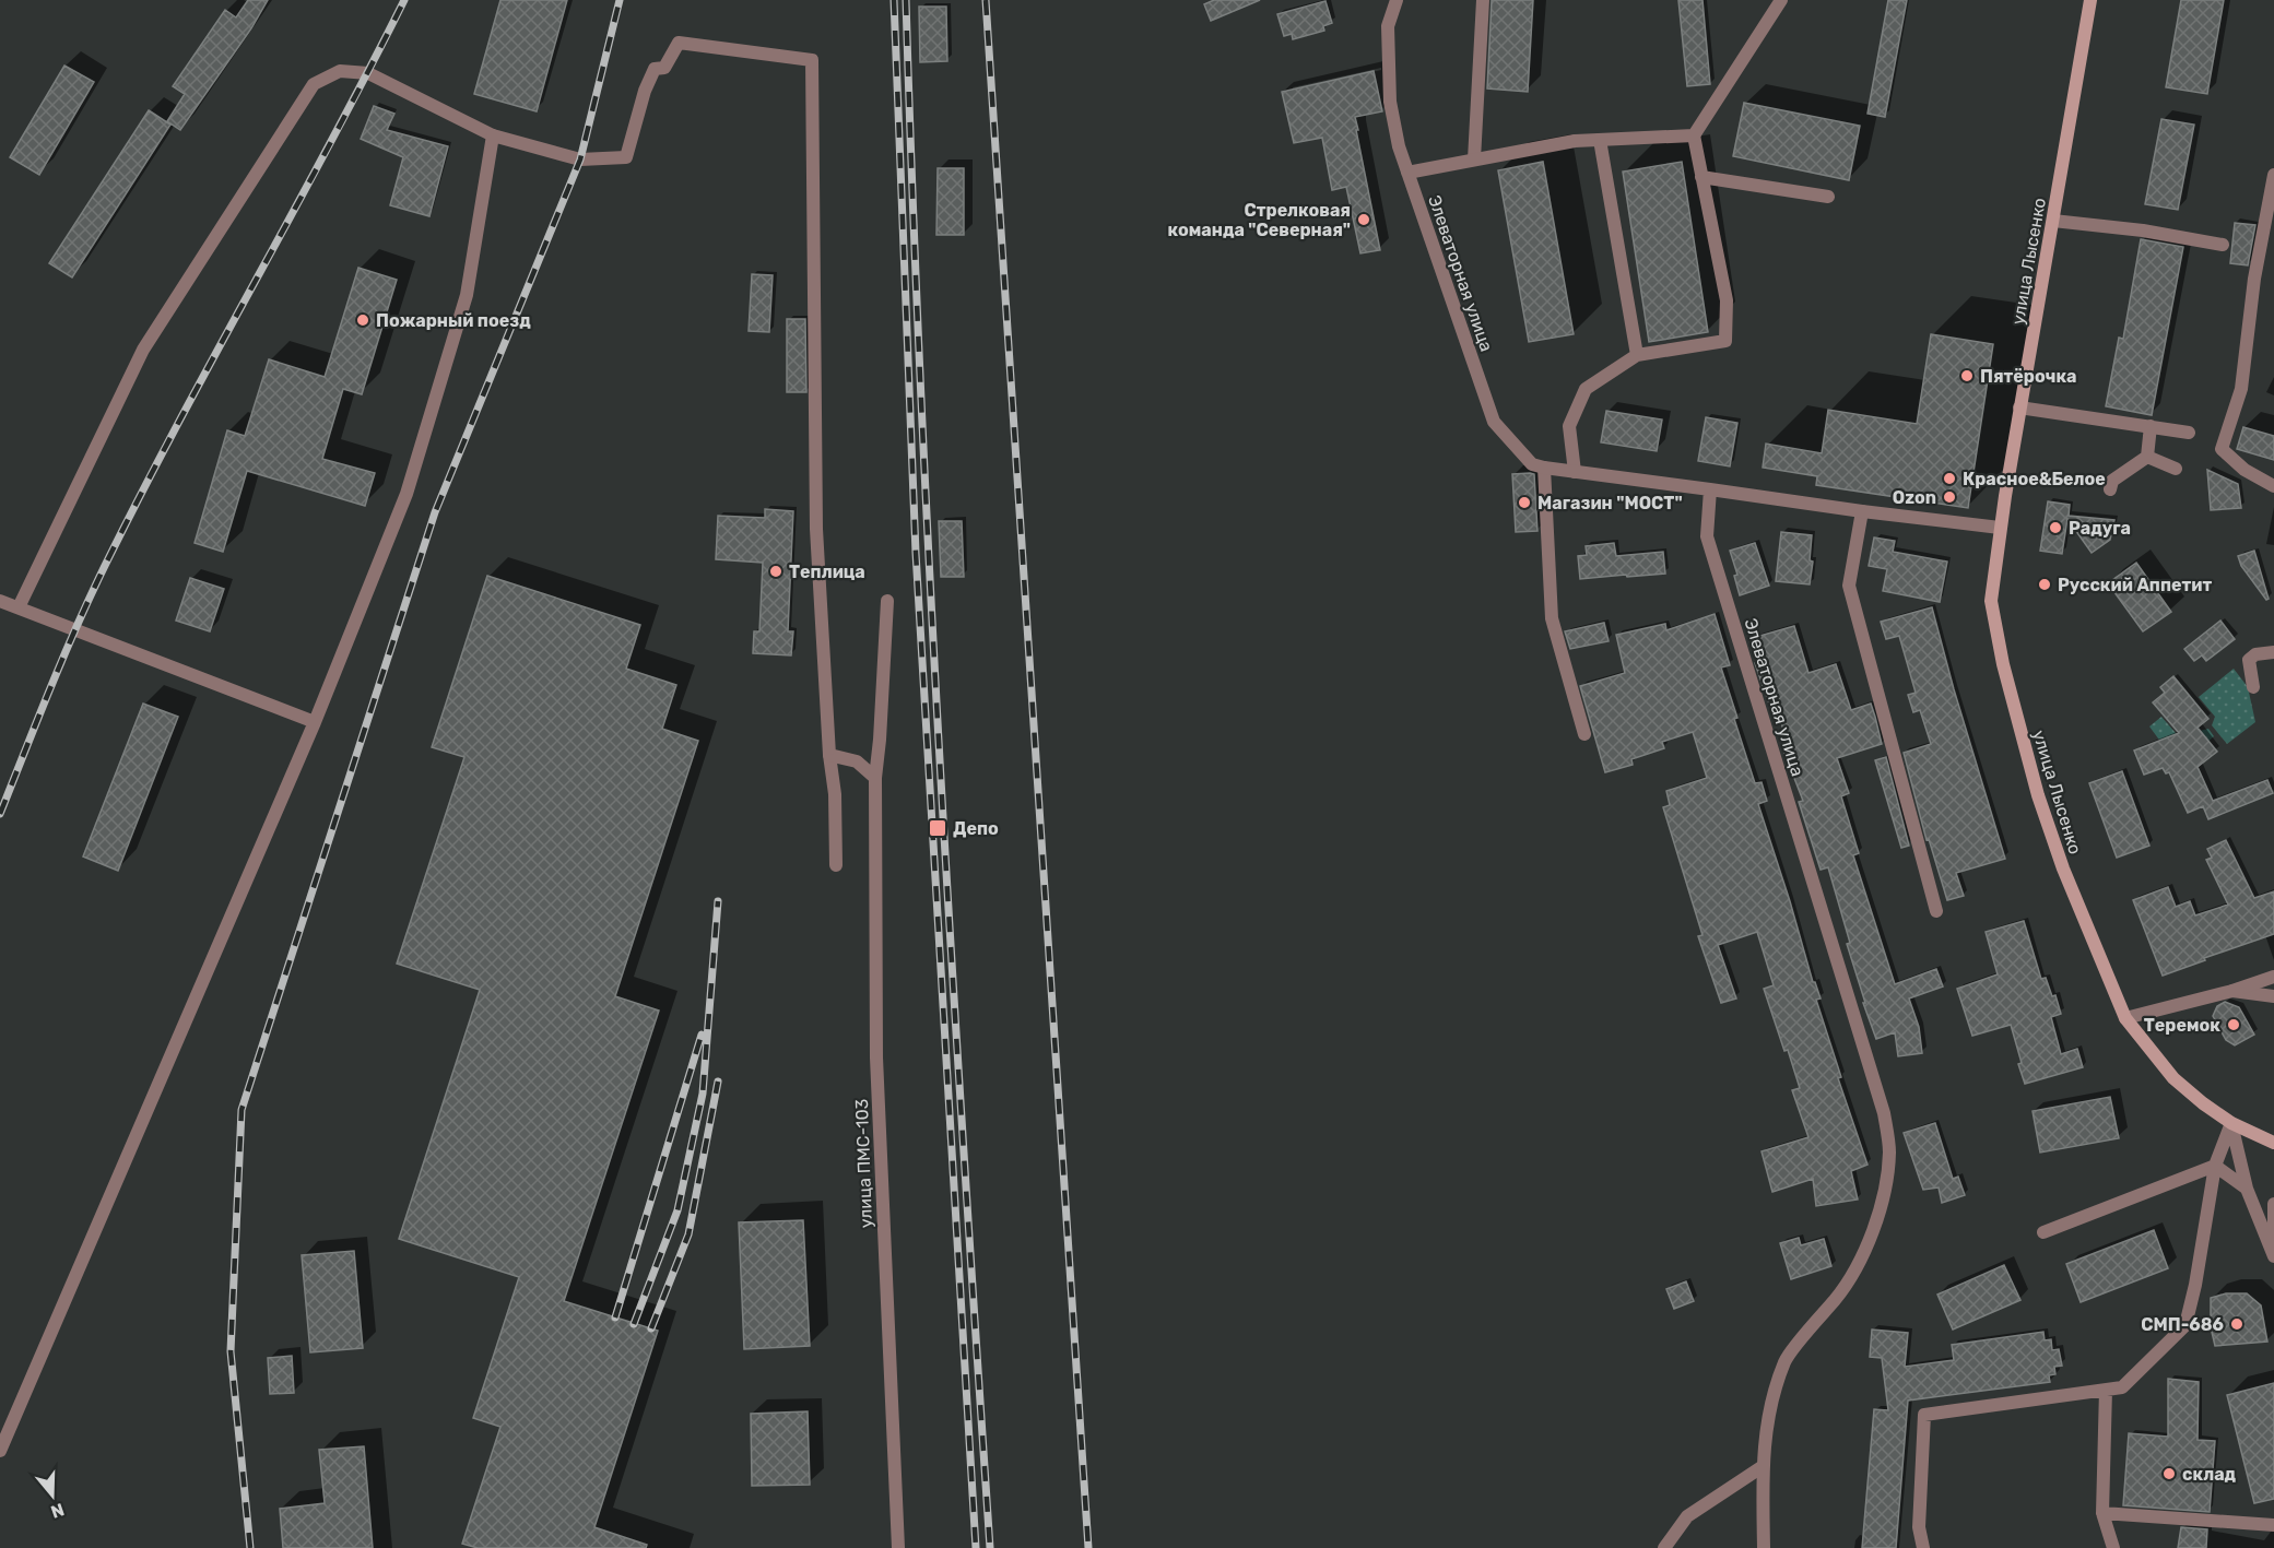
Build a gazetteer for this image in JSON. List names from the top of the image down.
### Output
{
  "streets": {
    "main road": ["улица Лысенко"],
    "street": ["Элеваторная улица", "улица ПМС-103"]
  },
  "places": {
    "other": [
      "Стрелковая команда \"Северная\"",
      "Пожарный поезд",
      "Пятёрочка",
      "Красное&Белое",
      "Ozon",
      "Магазин \"МОСТ\"",
      "Радуга",
      "Теплица",
      "Русский Аппетит",
      "Теремок",
      "СМП-686",
      "склад"
    ],
    "transit": ["Депо"]
  },
  "north": "bottom"
}
